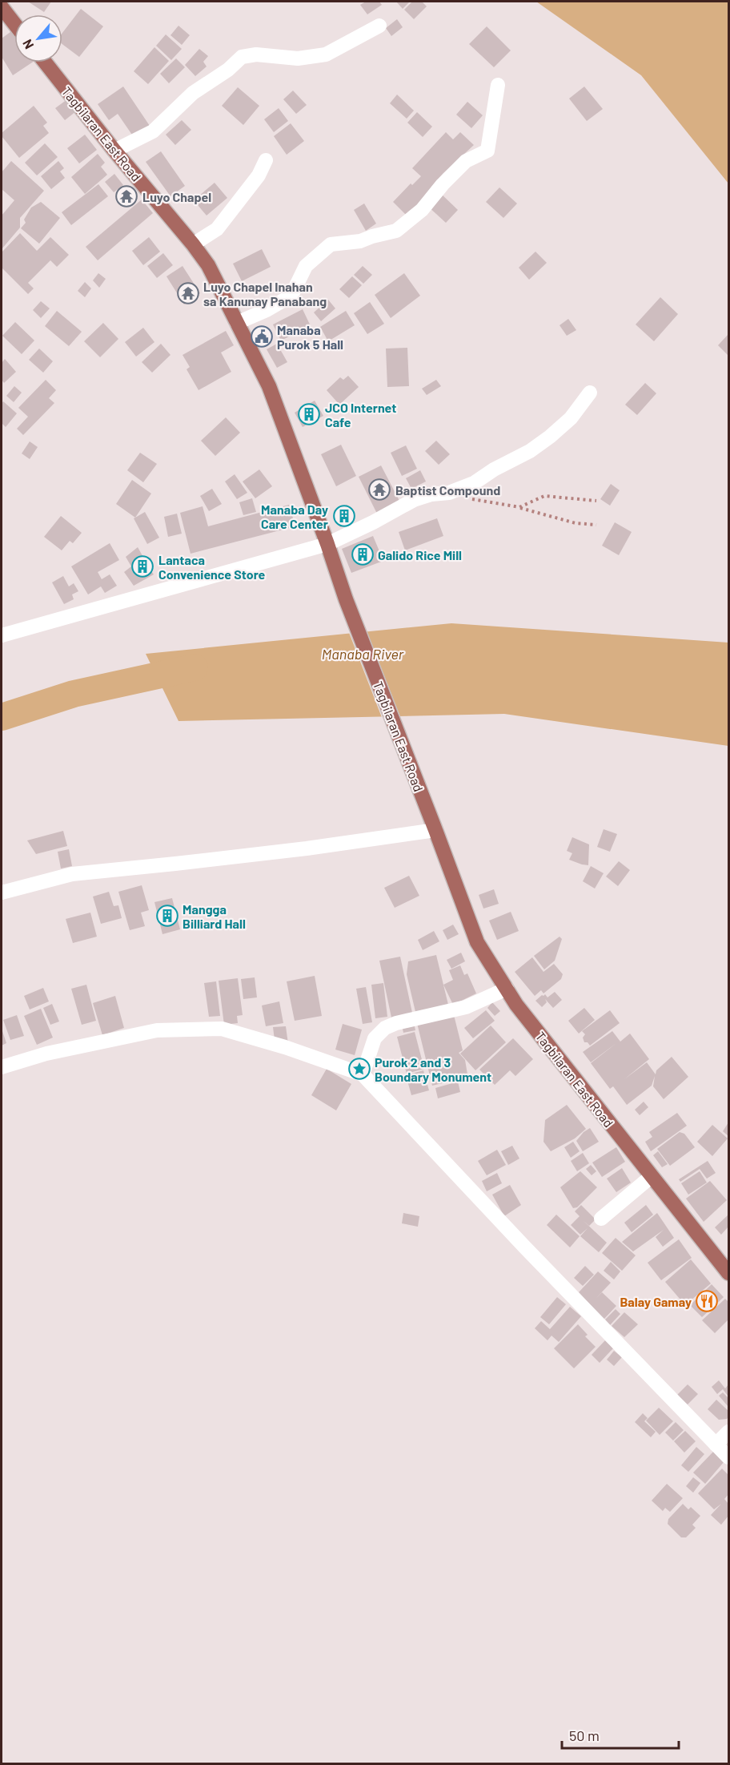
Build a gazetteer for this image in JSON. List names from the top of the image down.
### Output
{
  "streets": {
    "main road": ["Tagbilaran East Road"]
  },
  "water": ["Manaba River"],
  "places": {
    "temple": ["Luyo Chapel", "Luyo Chapel Inahan sa Kanunay Panabang", "Baptist Compound"],
    "public building": ["Manaba Purok 5 Hall"],
    "building": [
      "JCO Internet Cafe",
      "Manaba Day Care Center",
      "Galido Rice Mill",
      "Lantaca Convenience Store",
      "Mangga Billiard Hall"
    ],
    "place": ["Purok 2 and 3 Boundary Monument"],
    "restaurant": ["Balay Gamay"]
  },
  "scale_bar": "50 m",
  "north": "bottom left"
}
